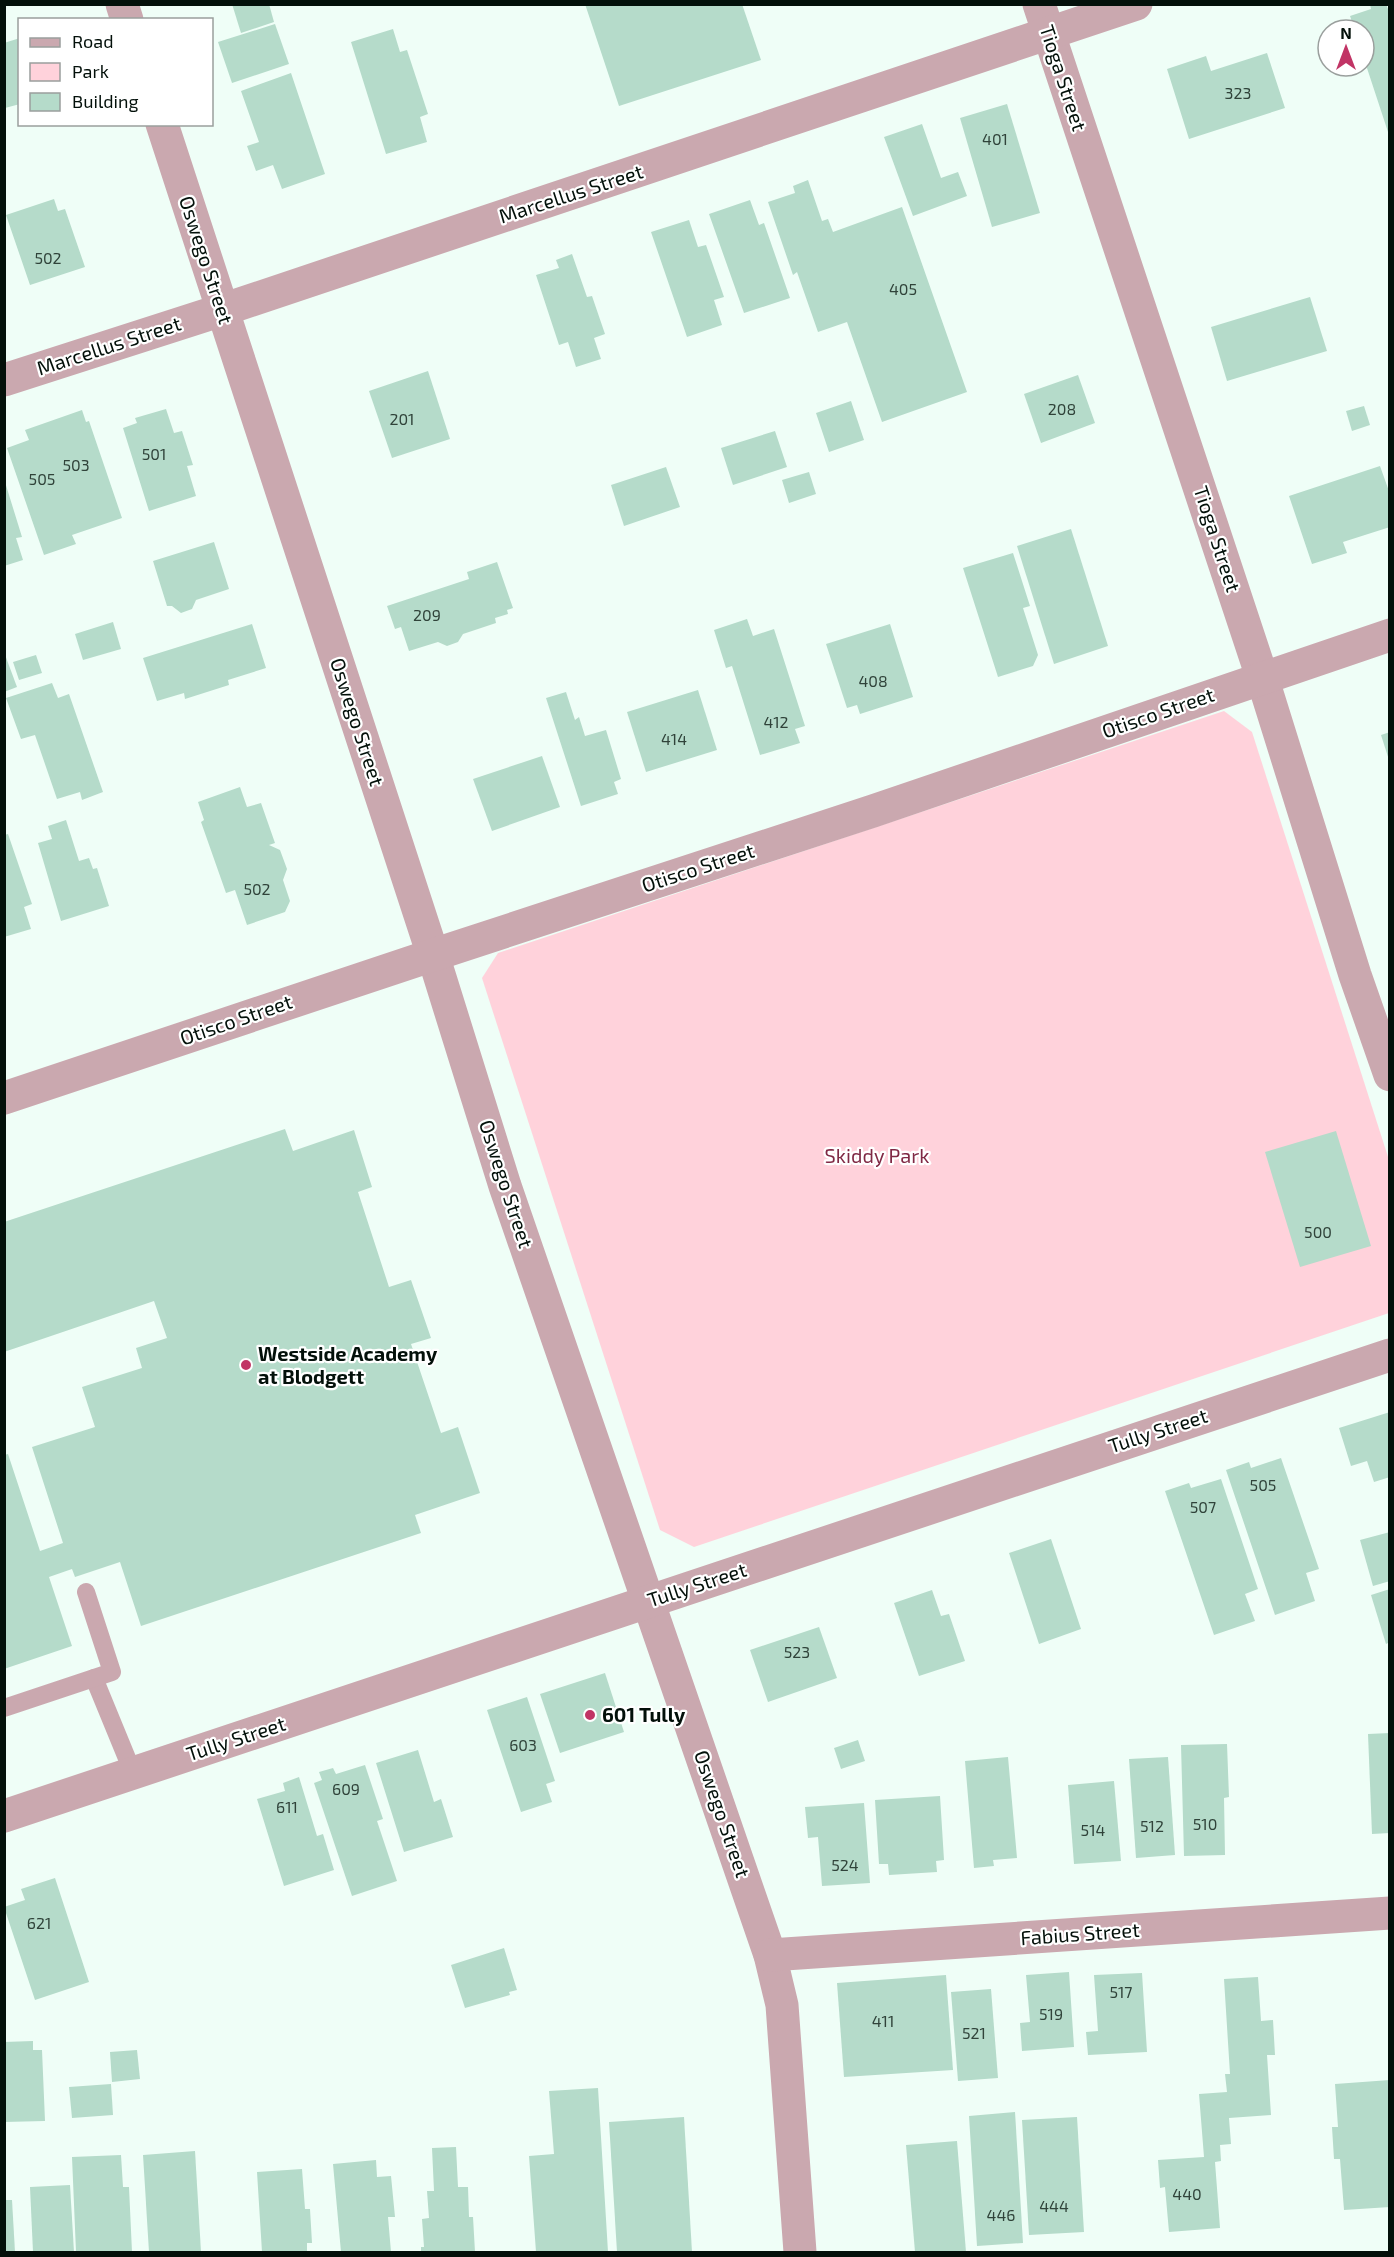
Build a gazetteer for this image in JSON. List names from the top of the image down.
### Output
{
  "streets": {
    "street": [
      "Tioga Street",
      "Marcellus Street",
      "Oswego Street",
      "Otisco Street",
      "Tully Street",
      "Fabius Street"
    ]
  },
  "crossings": [
    ["Tioga Street", "Marcellus Street"],
    ["Tioga Street", "Otisco Street"],
    ["Marcellus Street", "Oswego Street"],
    ["Oswego Street", "Otisco Street"],
    ["Oswego Street", "Tully Street"],
    ["Oswego Street", "Fabius Street"]
  ],
  "parks": ["Skiddy Park"],
  "places": ["Westside Academy at Blodgett", "601 Tully"],
  "house_numbers": [
    "323",
    "401",
    "502",
    "405",
    "208",
    "201",
    "501",
    "503",
    "505",
    "209",
    "408",
    "412",
    "414",
    "502",
    "500",
    "505",
    "507",
    "523",
    "603",
    "609",
    "611",
    "510",
    "512",
    "514",
    "524",
    "621",
    "517",
    "519",
    "411",
    "521",
    "440",
    "444",
    "446"
  ],
  "legend": ["Road", "Park", "Building"],
  "north": "top"
}
